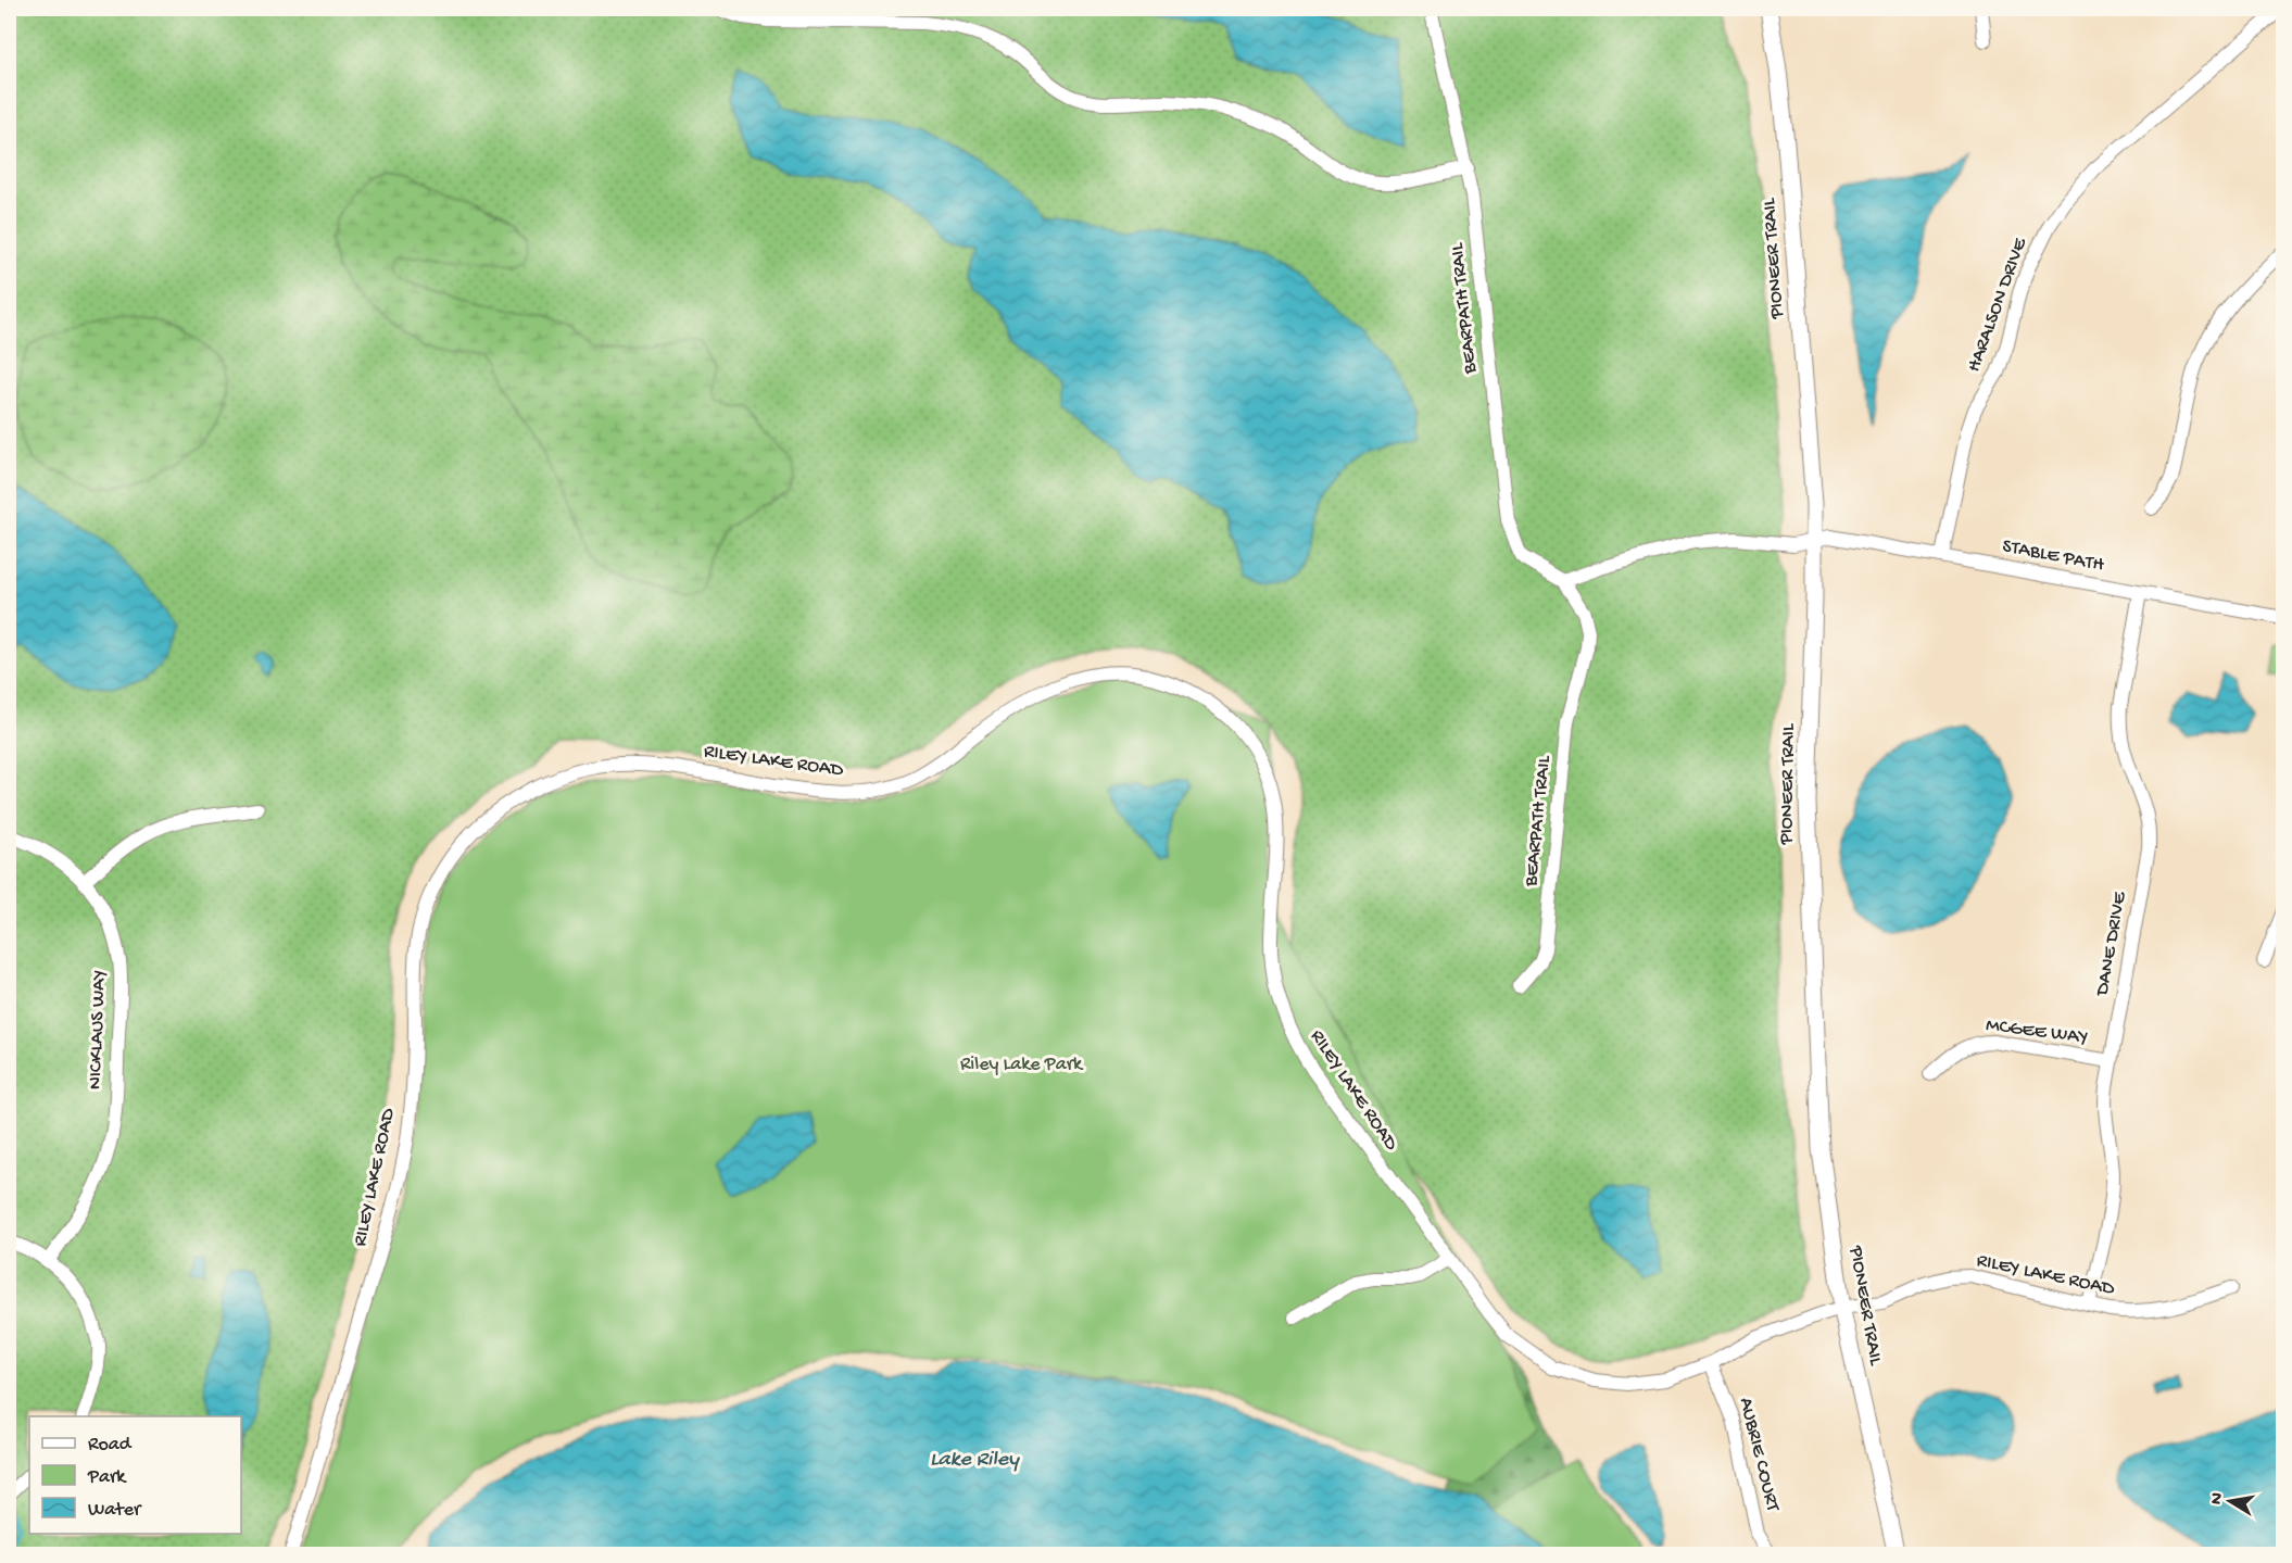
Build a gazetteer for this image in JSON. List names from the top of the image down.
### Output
{
  "streets": {
    "main road": ["PIONEER TRAIL"],
    "street": [
      "HARALSON DRIVE",
      "BEARPATH TRAIL",
      "STABLE PATH",
      "RILEY LAKE ROAD",
      "DANE DRIVE",
      "NICKLAUS WAY",
      "MCGEE WAY",
      "AUBRIE COURT"
    ]
  },
  "crossings": [
    ["PIONEER TRAIL", "STABLE PATH"],
    ["PIONEER TRAIL", "RILEY LAKE ROAD"],
    ["HARALSON DRIVE", "STABLE PATH"],
    ["STABLE PATH", "DANE DRIVE"],
    ["RILEY LAKE ROAD", "DANE DRIVE"],
    ["RILEY LAKE ROAD", "AUBRIE COURT"],
    ["DANE DRIVE", "MCGEE WAY"]
  ],
  "water": ["Lake Riley"],
  "parks": ["Riley Lake Park"],
  "legend": ["Road", "Park", "Water"],
  "north": "left"
}
